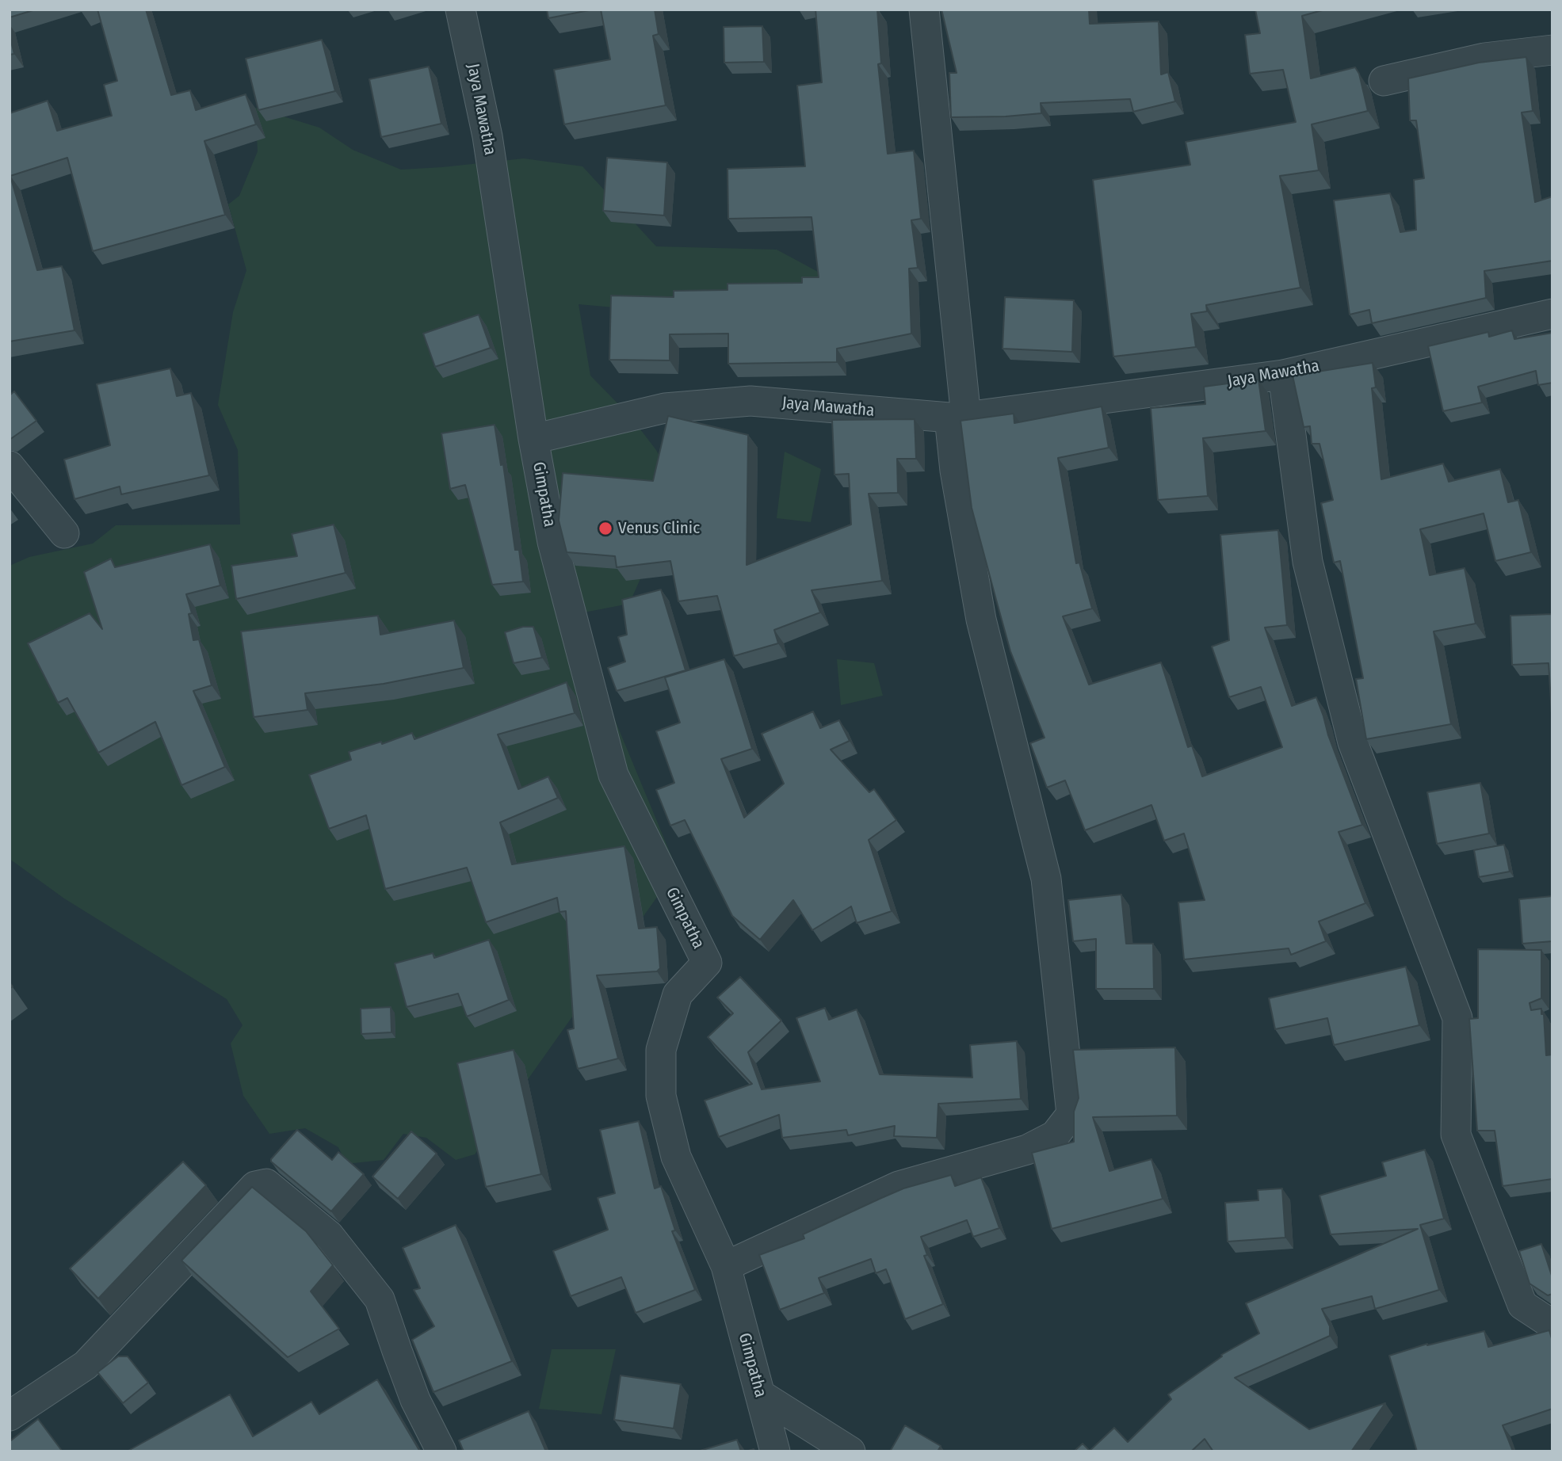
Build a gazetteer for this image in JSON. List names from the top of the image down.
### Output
{
  "streets": {
    "street": ["Jaya Mawatha", "Gimpatha"]
  },
  "crossings": [
    ["Jaya Mawatha", "Gimpatha"]
  ],
  "places": ["Venus Clinic"]
}
